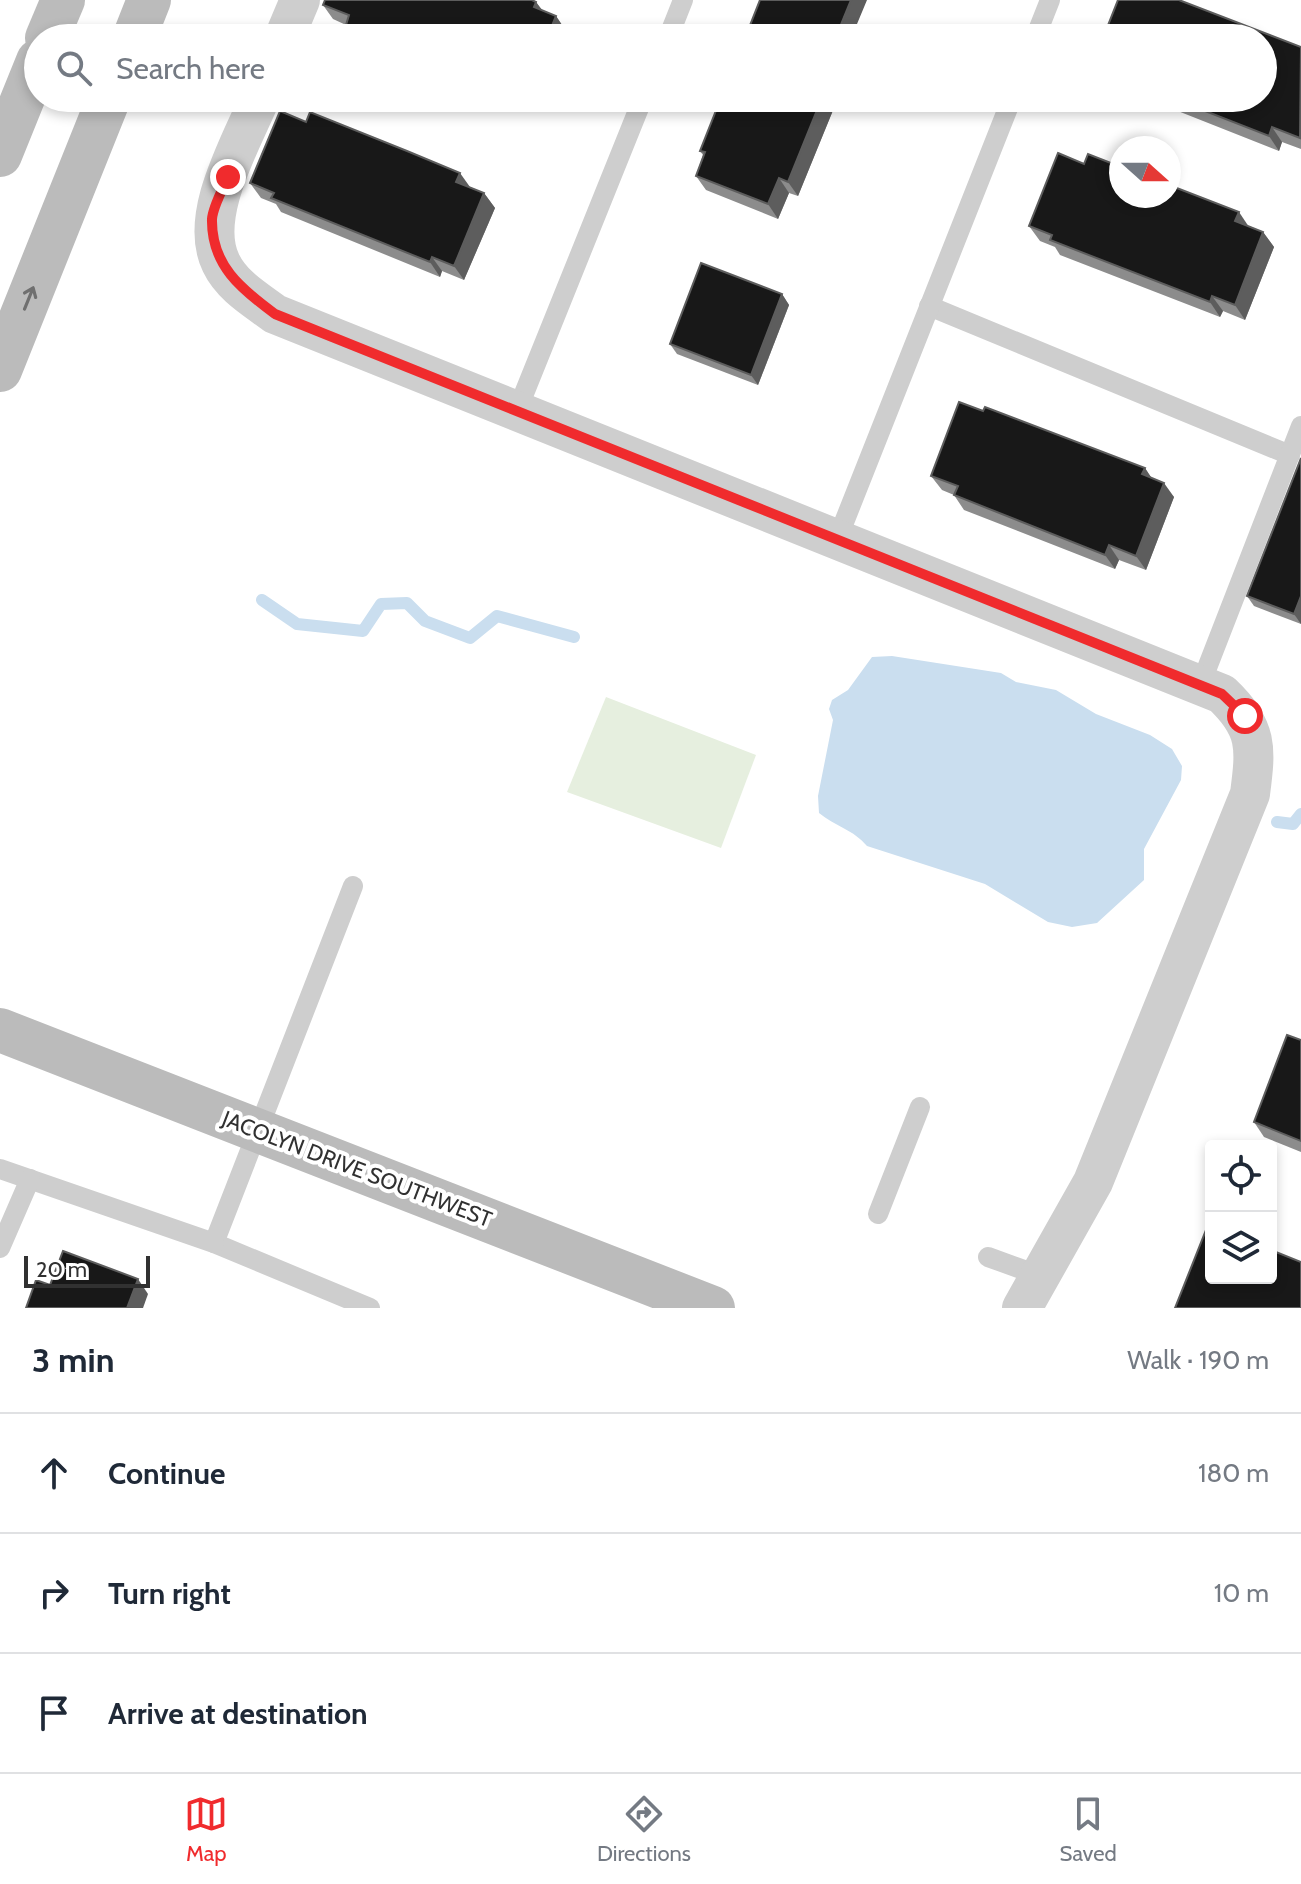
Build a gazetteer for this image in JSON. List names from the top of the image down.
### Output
{
  "streets": {
    "street": ["JACOLYN DRIVE SOUTHWEST"]
  },
  "scale_bar": "20 m",
  "north": "right",
  "page": {
    "search": "Search here",
    "scale": "20 m",
    "heading": ["3 min", "Walk · 190 m"],
    "list": [
      ["Continue", "180 m"],
      ["Turn right", "10 m"],
      "Arrive at destination"
    ],
    "nav": ["Map", "Directions", "Saved"]
  }
}
